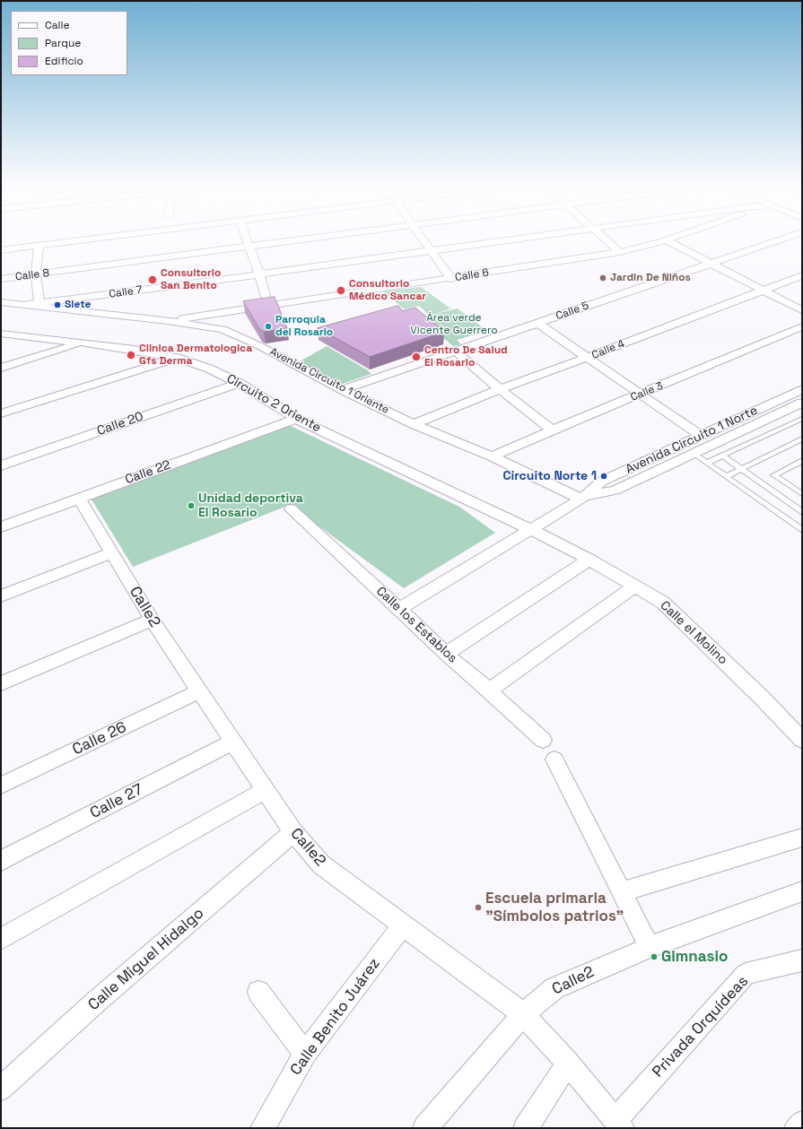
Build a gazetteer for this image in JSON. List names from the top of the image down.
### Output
{
  "streets": {
    "street": [
      "Calle 8",
      "Calle 6",
      "Calle 7",
      "Calle 5",
      "Calle 4",
      "Avenida Circuito 1 Oriente",
      "Calle 3",
      "Circuito 2 Oriente",
      "Calle 20",
      "Avenida Circuito 1 Norte",
      "Calle 22",
      "Calle2",
      "Calle los Establos",
      "Calle el Molino",
      "Calle 26",
      "Calle 27",
      "Calle Miguel Hidalgo",
      "Calle Benito Juárez",
      "Privada Orquídeas"
    ]
  },
  "crossings": [
    ["Calle 6", "Avenida Circuito 1 Oriente"],
    ["Calle 7", "Avenida Circuito 1 Oriente"],
    ["Calle 5", "Avenida Circuito 1 Oriente"],
    ["Calle 4", "Avenida Circuito 1 Oriente"],
    ["Avenida Circuito 1 Oriente", "Calle 3"],
    ["Avenida Circuito 1 Oriente", "Avenida Circuito 1 Norte"],
    ["Circuito 2 Oriente", "Calle 20"],
    ["Circuito 2 Oriente", "Calle 22"],
    ["Circuito 2 Oriente", "Calle el Molino"],
    ["Calle 22", "Calle2"],
    ["Calle2", "Calle 26"],
    ["Calle2", "Calle 27"],
    ["Calle2", "Calle Miguel Hidalgo"],
    ["Calle2", "Calle Benito Juárez"]
  ],
  "parks": ["Área verde Vicente Guerrero"],
  "places": [
    "Jardin De Niños",
    "Consultorio San Benito",
    "Consultorio Médico Sancar",
    "Siete",
    "Parroquia del Rosario",
    "Clinica Dermatologica Gfs Derma",
    "Centro De Salud El Rosario",
    "Circuito Norte 1",
    "Unidad deportiva El Rosario",
    "Escuela primaria \"Símbolos patrios\"",
    "Gimnasio"
  ],
  "legend": ["Calle", "Parque", "Edificio"]
}
